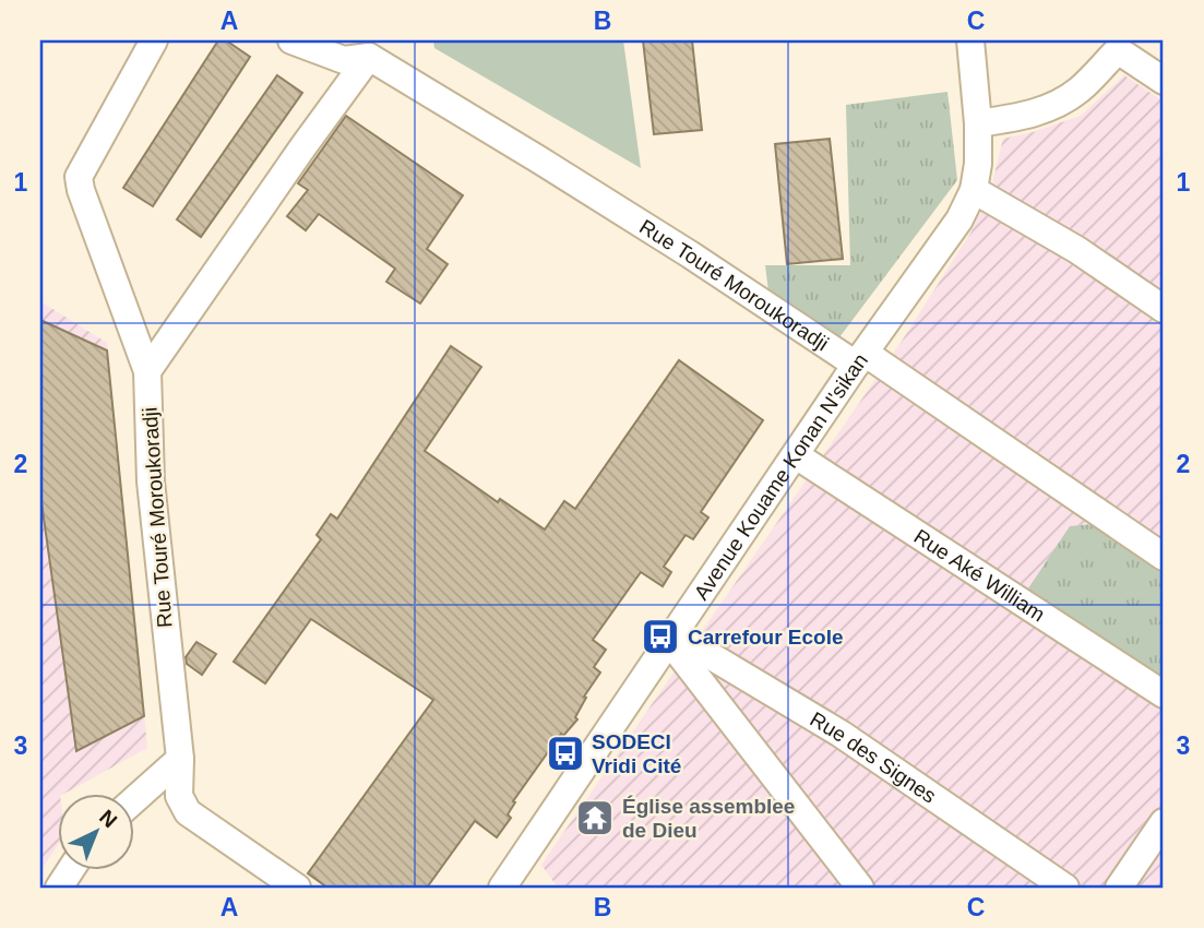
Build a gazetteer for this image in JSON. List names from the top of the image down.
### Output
{
  "streets": {
    "street": [
      "Rue Touré Moroukoradji",
      "Avenue Kouame Konan N'sikan",
      "Rue Aké William",
      "Rue des Signes"
    ]
  },
  "crossings": [
    ["Rue Touré Moroukoradji", "Avenue Kouame Konan N'sikan"],
    ["Avenue Kouame Konan N'sikan", "Rue Aké William"],
    ["Avenue Kouame Konan N'sikan", "Rue des Signes"]
  ],
  "places": {
    "bus stop": ["Carrefour Ecole", "SODECI Vridi Cité"],
    "temple": ["Église assemblee de Dieu"]
  },
  "north": "top right",
  "grid": {
    "columns": ["A", "B", "C"],
    "rows": ["1", "2", "3"]
  }
}
